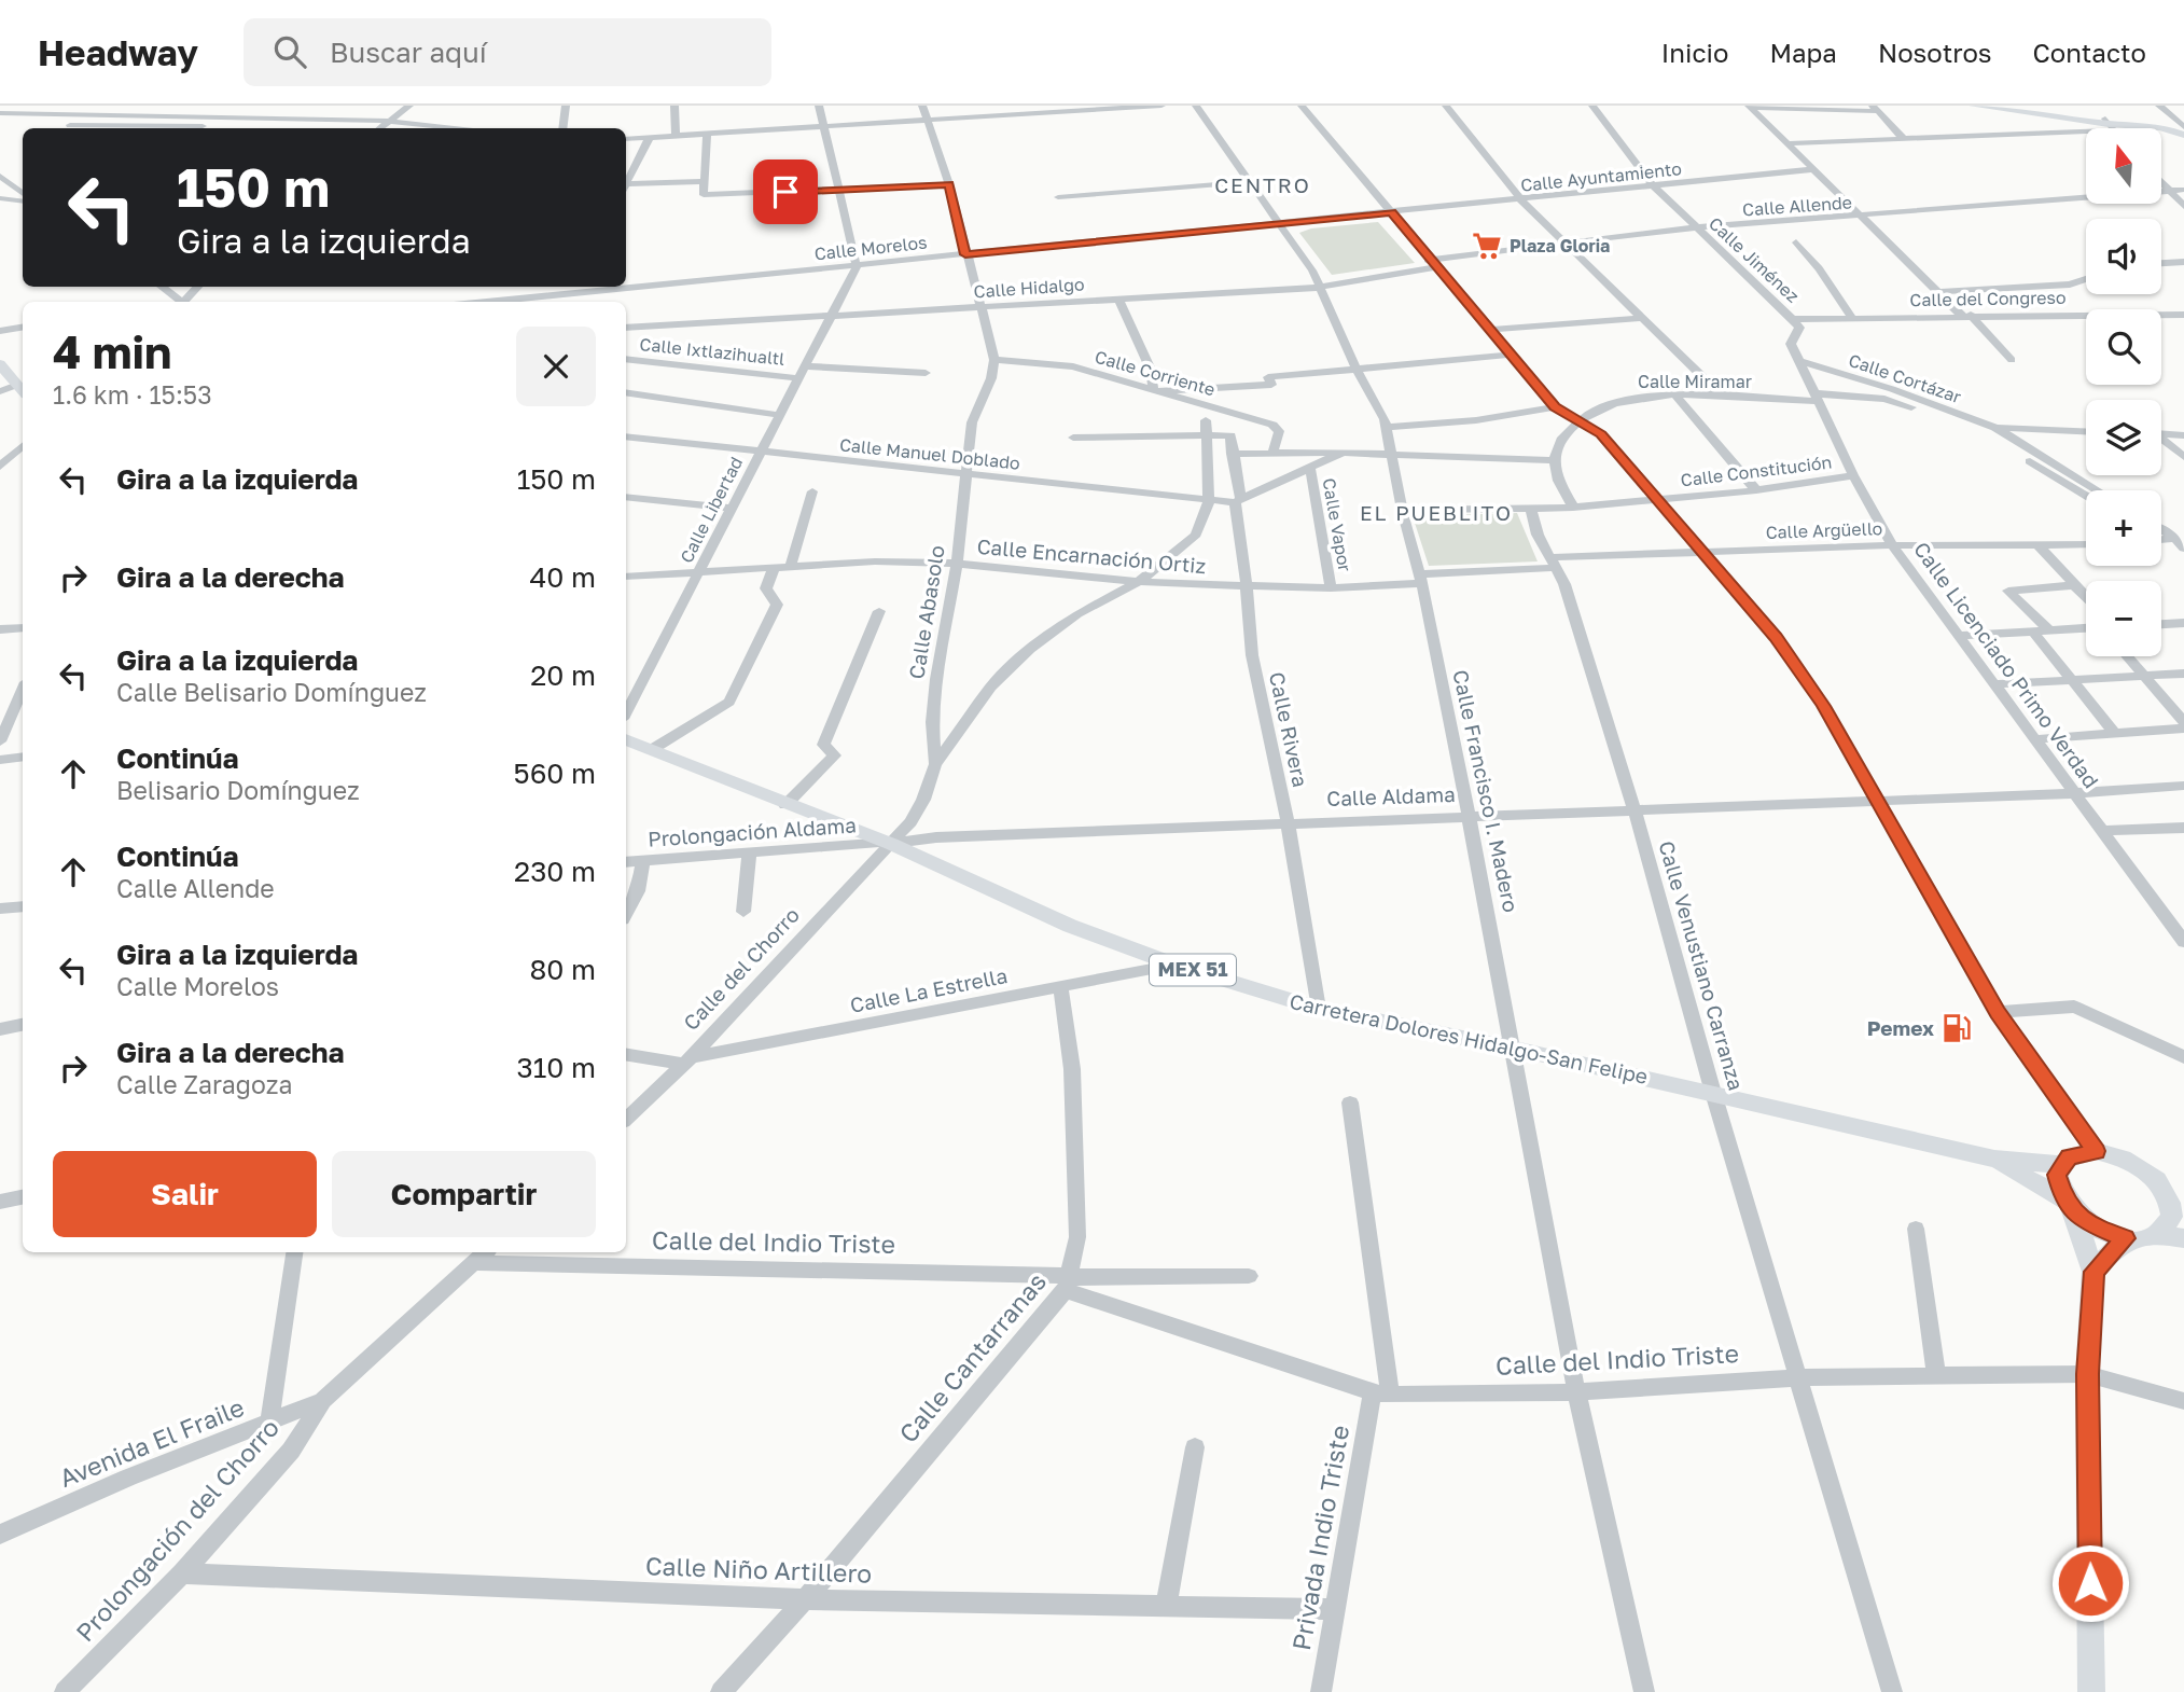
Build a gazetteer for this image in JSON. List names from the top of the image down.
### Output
{
  "streets": {
    "main road": ["MEX 51", "Carretera Dolores Hidalgo-San Felipe"],
    "street": [
      "Calle Ayuntamiento",
      "Calle Allende",
      "Calle Morelos",
      "Calle Jiménez",
      "Calle Hidalgo",
      "Calle del Congreso",
      "Calle Ixtlazihualtl",
      "Calle Corriente",
      "Calle Cortázar",
      "Calle Miramar",
      "Calle Manuel Doblado",
      "Calle Constitución",
      "Calle Libertad",
      "Calle Vapor",
      "Calle Argüello",
      "Calle Encarnación Ortiz",
      "Calle Abasolo",
      "Calle Licenciado Primo Verdad",
      "Calle Rivera",
      "Calle Francisco I. Madero",
      "Calle Aldama",
      "Prolongación Aldama",
      "Calle Venustiano Carranza",
      "Calle del Chorro",
      "Calle La Estrella",
      "Calle del Indio Triste",
      "Calle Cantarranas",
      "Avenida El Fraile",
      "Prolongación del Chorro",
      "Privada Indio Triste",
      "Calle Niño Artillero"
    ]
  },
  "crossings": [
    ["Calle Ayuntamiento", "Calle Morelos"],
    ["Calle Ayuntamiento", "Calle Jiménez"],
    ["Calle Allende", "Calle Jiménez"],
    ["Calle Allende", "Calle Hidalgo"],
    ["Calle Morelos", "Calle Libertad"],
    ["Calle Morelos", "Calle Francisco I. Madero"],
    ["Calle Jiménez", "Calle del Congreso"],
    ["Calle Jiménez", "Calle Cortázar"],
    ["Calle Jiménez", "Calle Miramar"],
    ["Calle Jiménez", "Calle Licenciado Primo Verdad"],
    ["Calle Hidalgo", "Calle Libertad"],
    ["Calle Hidalgo", "Calle Francisco I. Madero"],
    ["Calle Ixtlazihualtl", "Calle Libertad"],
    ["Calle Corriente", "Calle Abasolo"],
    ["Calle Cortázar", "Calle Miramar"],
    ["Calle Miramar", "Calle Licenciado Primo Verdad"],
    ["Calle Manuel Doblado", "Calle Libertad"],
    ["Calle Manuel Doblado", "Calle Abasolo"],
    ["Calle Manuel Doblado", "Calle Rivera"],
    ["Calle Constitución", "Calle Licenciado Primo Verdad"],
    ["Calle Constitución", "Calle Francisco I. Madero"],
    ["Calle Constitución", "Calle Venustiano Carranza"],
    ["Calle Libertad", "Calle Encarnación Ortiz"],
    ["Calle Vapor", "Calle Encarnación Ortiz"],
    ["Calle Argüello", "Calle Encarnación Ortiz"],
    ["Calle Argüello", "Calle Licenciado Primo Verdad"],
    ["Calle Argüello", "Calle Francisco I. Madero"],
    ["Calle Argüello", "Calle Venustiano Carranza"],
    ["Calle Encarnación Ortiz", "Calle Abasolo"],
    ["Calle Encarnación Ortiz", "Calle Rivera"],
    ["Calle Encarnación Ortiz", "Calle Francisco I. Madero"],
    ["Calle Abasolo", "Calle Aldama"],
    ["Calle Abasolo", "Prolongación Aldama"],
    ["Calle Abasolo", "Calle del Chorro"],
    ["Calle Abasolo", "Carretera Dolores Hidalgo-San Felipe"],
    ["Calle Licenciado Primo Verdad", "Calle Aldama"],
    ["Calle Rivera", "Calle Aldama"],
    ["Calle Rivera", "Carretera Dolores Hidalgo-San Felipe"],
    ["Calle Francisco I. Madero", "Calle Aldama"],
    ["Calle Francisco I. Madero", "Carretera Dolores Hidalgo-San Felipe"],
    ["Calle Francisco I. Madero", "Calle del Indio Triste"],
    ["Calle Aldama", "Prolongación Aldama"],
    ["Calle Aldama", "Calle Venustiano Carranza"],
    ["Calle Aldama", "Calle del Chorro"],
    ["Calle Aldama", "Carretera Dolores Hidalgo-San Felipe"],
    ["Prolongación Aldama", "Calle del Chorro"],
    ["Prolongación Aldama", "Carretera Dolores Hidalgo-San Felipe"],
    ["Calle Venustiano Carranza", "Carretera Dolores Hidalgo-San Felipe"],
    ["Calle Venustiano Carranza", "Calle del Indio Triste"],
    ["Calle del Chorro", "Calle La Estrella"],
    ["Calle del Chorro", "Carretera Dolores Hidalgo-San Felipe"],
    ["MEX 51", "Carretera Dolores Hidalgo-San Felipe"],
    ["Calle La Estrella", "Carretera Dolores Hidalgo-San Felipe"],
    ["Calle La Estrella", "Calle Cantarranas"],
    ["Calle del Indio Triste", "Calle Cantarranas"],
    ["Calle del Indio Triste", "Privada Indio Triste"],
    ["Calle Cantarranas", "Calle Niño Artillero"],
    ["Avenida El Fraile", "Prolongación del Chorro"],
    ["Prolongación del Chorro", "Calle Niño Artillero"],
    ["Privada Indio Triste", "Calle Niño Artillero"]
  ],
  "districts": ["CENTRO", "EL PUEBLITO"],
  "places": {
    "supermarket": ["Plaza Gloria"],
    "fuel station": ["Pemex"]
  },
  "north": "top",
  "page": {
    "header": "Headway",
    "search": "Buscar aquí",
    "nav": [
      "Inicio",
      "Mapa",
      "Nosotros",
      "Contacto"
    ],
    "map_buttons": ["+", "−"],
    "turn": ["150 m", "Gira a la izquierda"],
    "heading": ["4 min", "1.6 km · 15:53"],
    "list": [
      {
        "name": "Gira a la izquierda",
        "value": "150 m"
      },
      {
        "name": "Gira a la derecha",
        "value": "40 m"
      },
      {
        "name": "Gira a la izquierda",
        "note": "Calle Belisario Domínguez",
        "value": "20 m"
      },
      {
        "name": "Continúa",
        "note": "Belisario Domínguez",
        "value": "560 m"
      },
      {
        "name": "Continúa",
        "note": "Calle Allende",
        "value": "230 m"
      },
      {
        "name": "Gira a la izquierda",
        "note": "Calle Morelos",
        "value": "80 m"
      },
      {
        "name": "Gira a la derecha",
        "note": "Calle Zaragoza",
        "value": "310 m"
      }
    ],
    "buttons": ["Salir", "Compartir"]
  }
}
